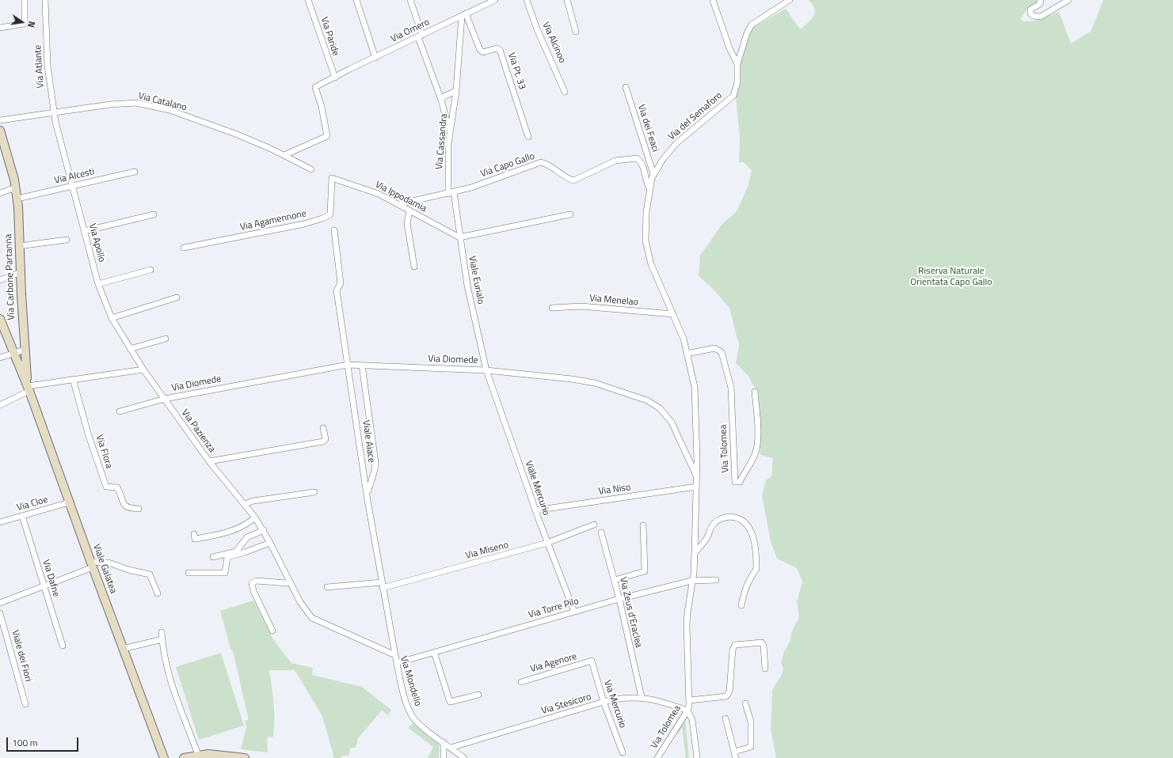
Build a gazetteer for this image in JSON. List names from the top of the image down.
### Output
{
  "streets": {
    "main road": ["Via Carbone Partanna", "Viale Galatea"],
    "street": [
      "Via Omero",
      "Via Paride",
      "Via Alcinoo",
      "Via Atlante",
      "Via Pt. 33",
      "Via Catalano",
      "Via del Semaforo",
      "Via dei Feaci",
      "Via Cassandra",
      "Via Capo Gallo",
      "Via Alcesti",
      "Via Ippodamia",
      "Via Agamennone",
      "Via Apollo",
      "Viale Eurialo",
      "Via Menelao",
      "Via Diomede",
      "Via Pazienza",
      "Viale Aiace",
      "Via Tolomea",
      "Via Flora",
      "Viale Mercurio",
      "Via Niso",
      "Via Cloe",
      "Via Miseno",
      "Via Dafne",
      "Via Torre Pilo",
      "Via Zeus d'Eraclea",
      "Viale dei Fiori",
      "Via Agenore",
      "Via Mondello",
      "Via Stesicoro",
      "Via Mercurio"
    ]
  },
  "crossings": [
    ["Via Omero", "Via Paride"],
    ["Via Omero", "Via Pt. 33"],
    ["Via Omero", "Via Catalano"],
    ["Via Omero", "Via Cassandra"],
    ["Via Atlante", "Via Catalano"],
    ["Via Atlante", "Via Apollo"],
    ["Via Catalano", "Via Apollo"],
    ["Via del Semaforo", "Via dei Feaci"],
    ["Via del Semaforo", "Via Capo Gallo"],
    ["Via del Semaforo", "Via Tolomea"],
    ["Via Cassandra", "Via Capo Gallo"],
    ["Via Cassandra", "Viale Eurialo"],
    ["Via Capo Gallo", "Via Ippodamia"],
    ["Via Capo Gallo", "Viale Eurialo"],
    ["Via Capo Gallo", "Via Tolomea"],
    ["Via Alcesti", "Via Apollo"],
    ["Via Alcesti", "Via Carbone Partanna"],
    ["Via Ippodamia", "Via Agamennone"],
    ["Via Ippodamia", "Viale Eurialo"],
    ["Via Apollo", "Via Pazienza"],
    ["Via Carbone Partanna", "Viale Galatea"],
    ["Viale Eurialo", "Via Diomede"],
    ["Viale Eurialo", "Viale Mercurio"],
    ["Via Menelao", "Via Tolomea"],
    ["Via Diomede", "Via Pazienza"],
    ["Via Diomede", "Viale Aiace"],
    ["Via Diomede", "Via Tolomea"],
    ["Via Diomede", "Viale Mercurio"],
    ["Via Pazienza", "Via Mondello"],
    ["Viale Aiace", "Via Miseno"],
    ["Viale Aiace", "Via Mondello"],
    ["Via Tolomea", "Via Niso"],
    ["Via Tolomea", "Via Torre Pilo"],
    ["Via Tolomea", "Via Stesicoro"],
    ["Viale Mercurio", "Via Niso"],
    ["Viale Mercurio", "Via Miseno"],
    ["Viale Mercurio", "Via Torre Pilo"],
    ["Via Cloe", "Viale Galatea"],
    ["Via Cloe", "Via Dafne"],
    ["Via Torre Pilo", "Via Zeus d'Eraclea"],
    ["Via Torre Pilo", "Via Mondello"],
    ["Via Zeus d'Eraclea", "Via Stesicoro"],
    ["Via Agenore", "Via Mercurio"],
    ["Via Mondello", "Via Stesicoro"],
    ["Via Stesicoro", "Via Mercurio"]
  ],
  "parks": ["Riserva Naturale Orientata Capo Gallo"],
  "scale_bar": "100 m",
  "north": "right"
}
